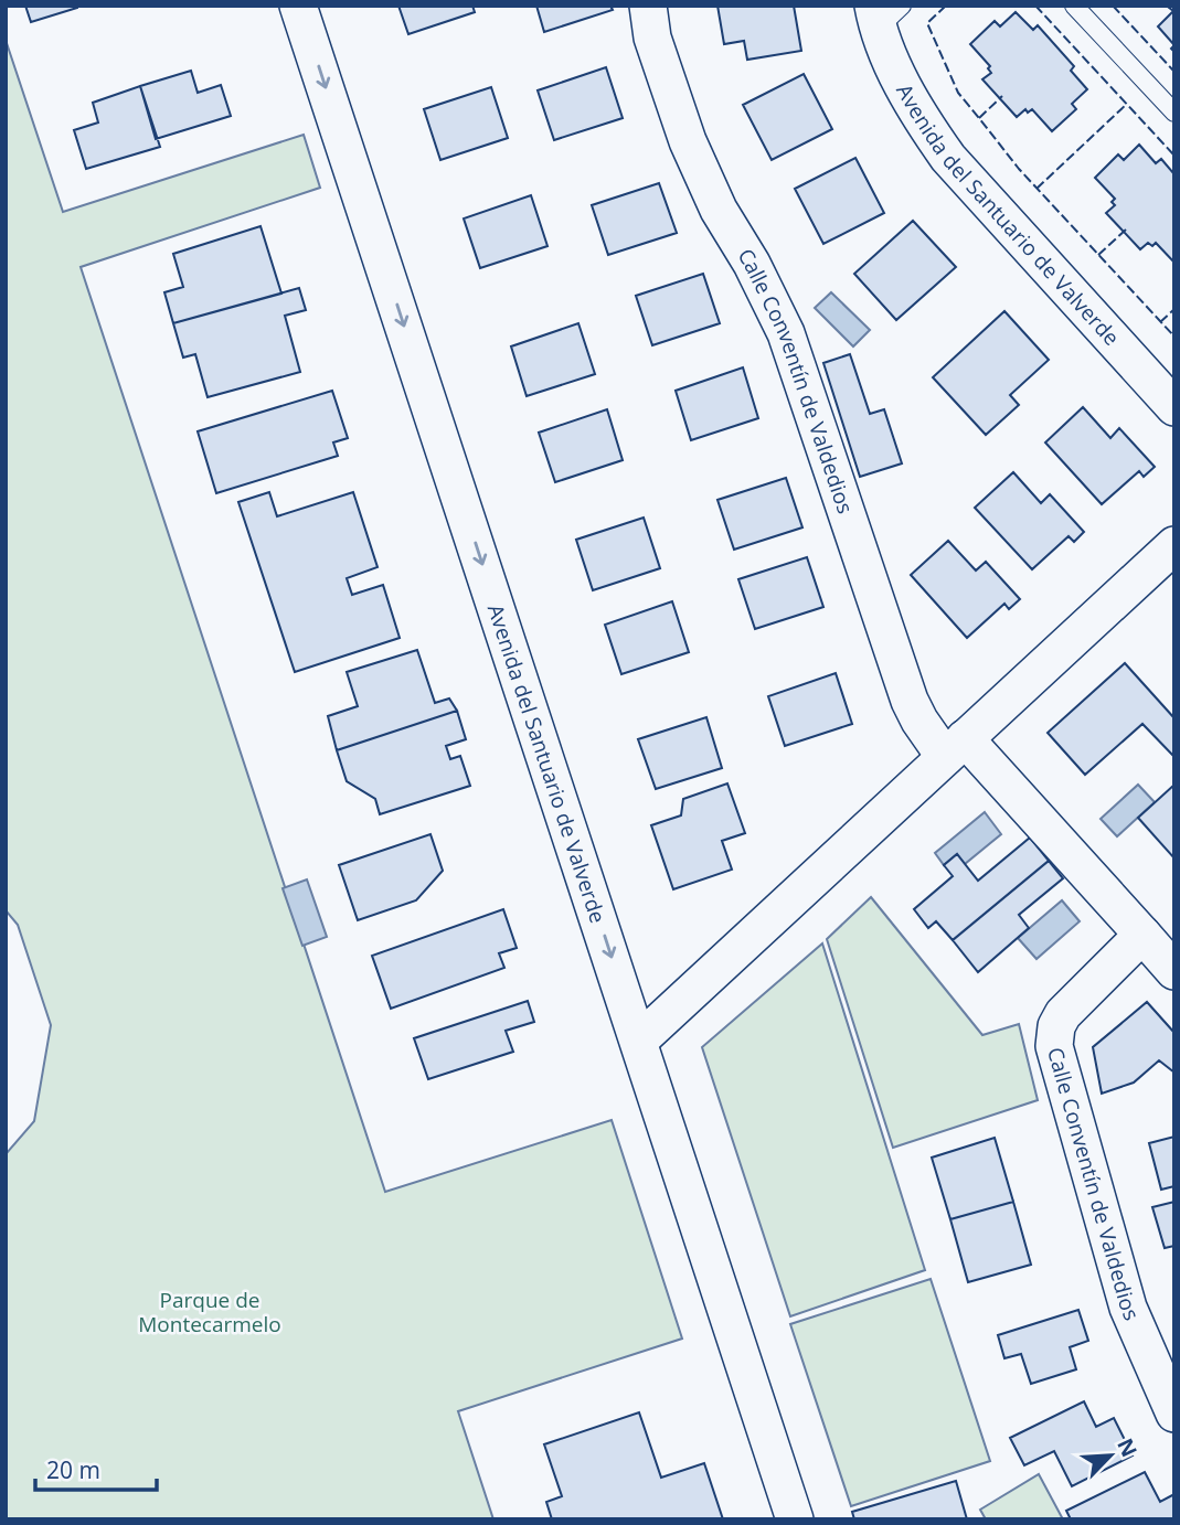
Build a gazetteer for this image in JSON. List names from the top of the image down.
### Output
{
  "streets": {
    "street": ["Avenida del Santuario de Valverde", "Calle Conventín de Valdedios"]
  },
  "one_way": ["Avenida del Santuario de Valverde"],
  "parks": ["Parque de Montecarmelo"],
  "scale_bar": "20 m",
  "north": "top right"
}
